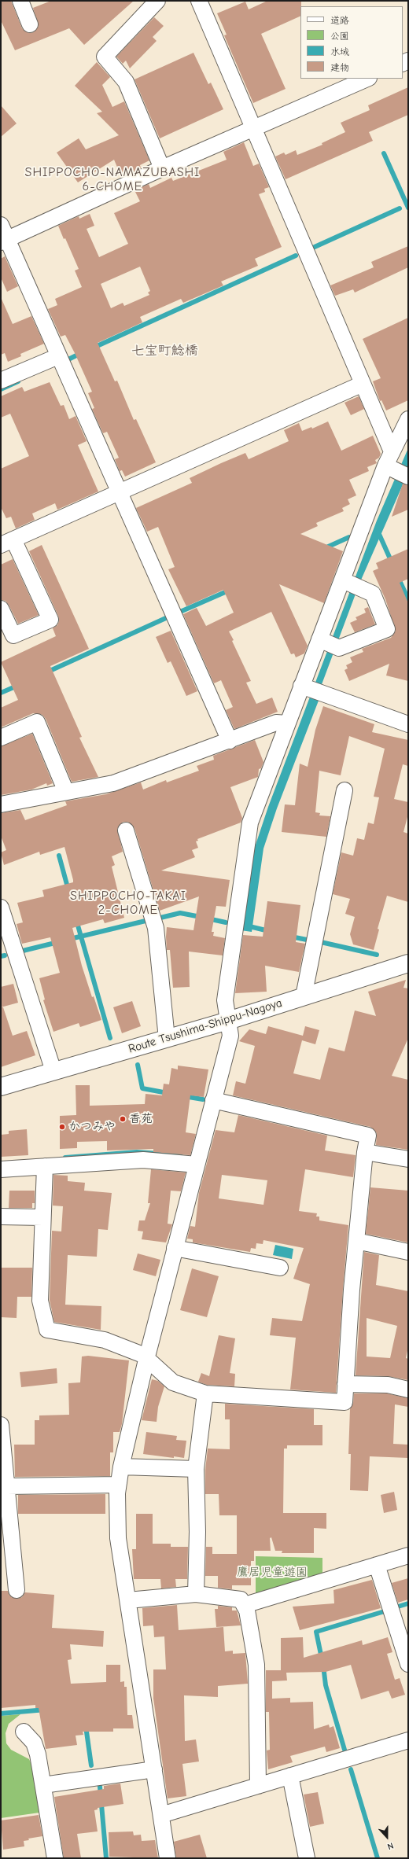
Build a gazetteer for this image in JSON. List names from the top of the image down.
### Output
{
  "streets": {
    "main road": ["Route Tsushima-Shippu-Nagoya"]
  },
  "districts": ["SHIPPOCHO-NAMAZUBASHI 6-CHOME", "七宝町鯰橋", "SHIPPOCHO-TAKAI 2-CHOME"],
  "parks": ["鷹居児童遊園"],
  "places": ["香苑", "かつみや"],
  "legend": [
    "道路",
    "公園",
    "水域",
    "建物"
  ],
  "north": "bottom"
}
